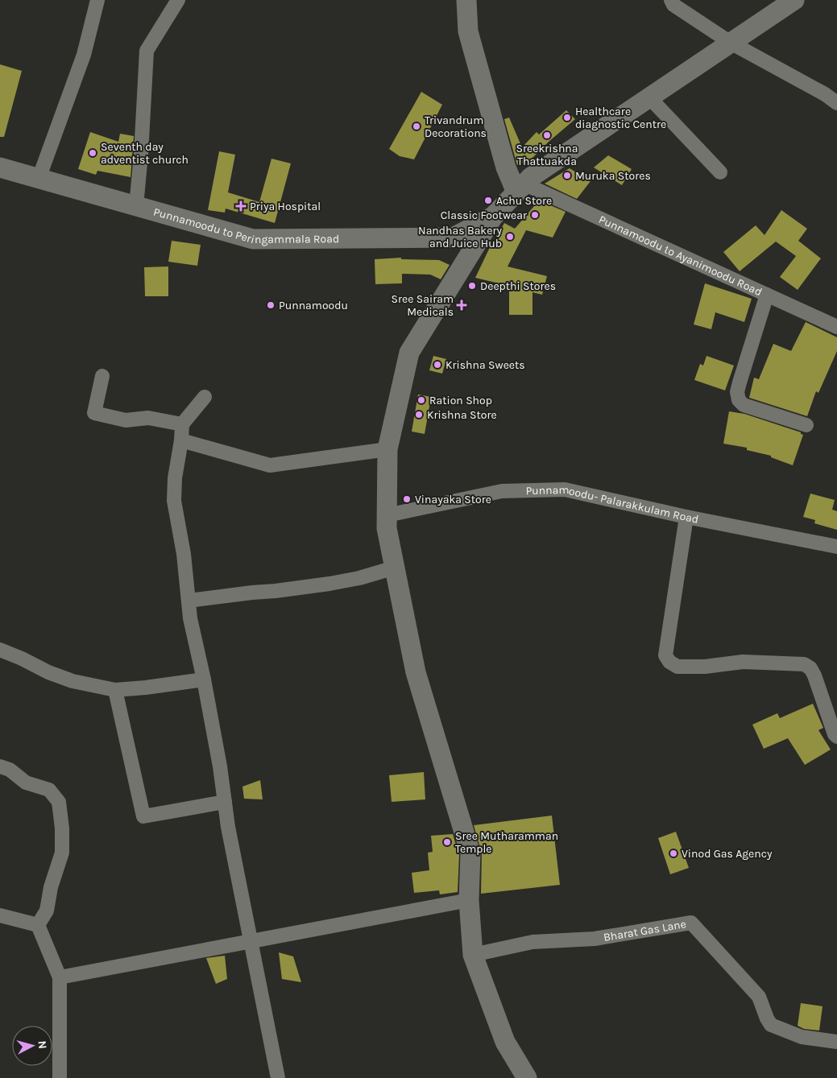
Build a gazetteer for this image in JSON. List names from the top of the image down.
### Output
{
  "streets": {
    "main road": ["Punnamoodu to Peringammala Road"],
    "street": ["Punnamoodu to Ayanimoodu Road", "Punnamoodu- Palarakkulam Road", "Bharat Gas Lane"]
  },
  "places": {
    "other": [
      "Healthcare diagnostic Centre",
      "Trivandrum Decorations",
      "Sreekrishna Thattuakda",
      "Seventh day adventist church",
      "Muruka Stores",
      "Achu Store",
      "Classic Footwear",
      "Nandhas Bakery and Juice Hub",
      "Deepthi Stores",
      "Punnamoodu",
      "Krishna Sweets",
      "Ration Shop",
      "Krishna Store",
      "Vinayaka Store",
      "Sree Mutharamman Temple",
      "Vinod Gas Agency"
    ],
    "health": ["Priya Hospital", "Sree Sairam Medicals"]
  },
  "north": "right"
}
